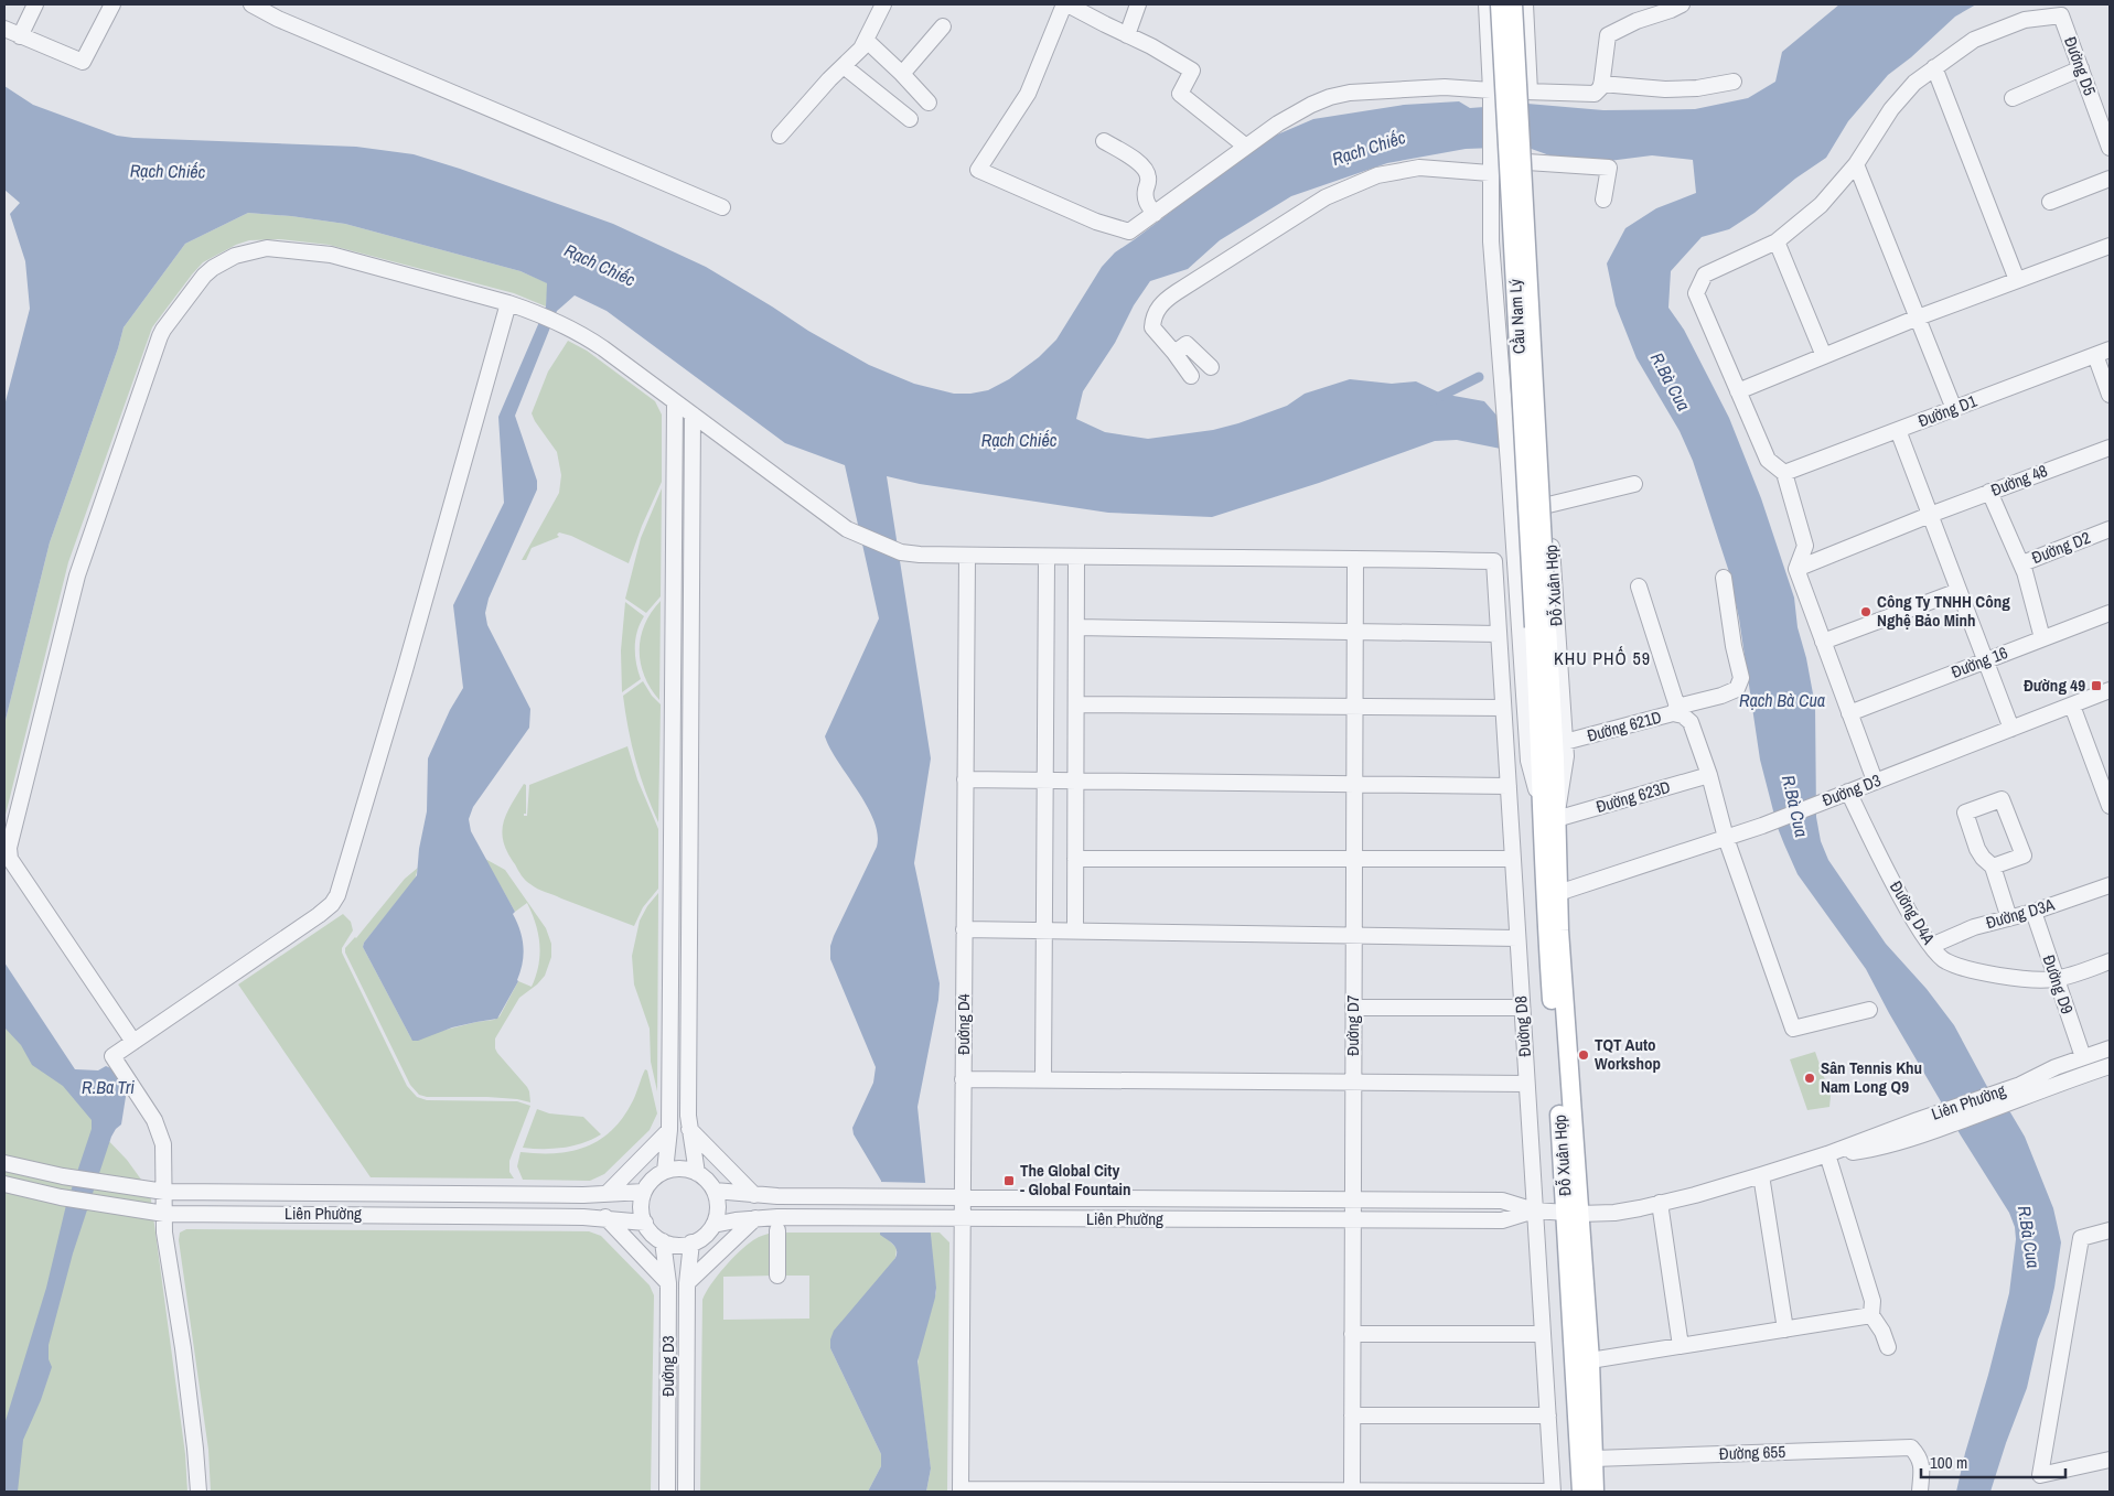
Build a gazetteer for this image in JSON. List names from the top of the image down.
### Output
{
  "streets": {
    "main road": ["Cầu Nam Lý", "Đỗ Xuân Hợp"],
    "street": [
      "Đường D5",
      "Đường D1",
      "Đường 48",
      "Đường D2",
      "Đường 16",
      "Đường 621D",
      "Đường D3",
      "Đường 623D",
      "Đường D4A",
      "Đường D3A",
      "Đường D9",
      "Đường D4",
      "Đường D7",
      "Đường D8",
      "Liên Phường",
      "Đường 655"
    ]
  },
  "crossings": [
    ["Cầu Nam Lý", "Đỗ Xuân Hợp"],
    ["Đỗ Xuân Hợp", "Đường 621D"],
    ["Đỗ Xuân Hợp", "Đường D3"],
    ["Đỗ Xuân Hợp", "Đường 623D"],
    ["Đỗ Xuân Hợp", "Liên Phường"],
    ["Đỗ Xuân Hợp", "Đường 655"],
    ["Đường D3", "Đường D4A"],
    ["Đường D3", "Liên Phường"],
    ["Đường D4A", "Đường D3A"],
    ["Đường D4A", "Đường D9"],
    ["Đường D3A", "Đường D9"],
    ["Đường D9", "Liên Phường"],
    ["Đường D4", "Liên Phường"],
    ["Đường D7", "Đường D8"],
    ["Đường D7", "Liên Phường"],
    ["Đường D8", "Liên Phường"]
  ],
  "districts": ["KHU PHỐ 59"],
  "water": [
    "Rạch Chiếc",
    "R.Bà Cua",
    "Rạch Bà Cua",
    "R.Ba Tri"
  ],
  "places": {
    "other": ["Công Ty TNHH Công Nghệ Bảo Minh", "TQT Auto Workshop", "Sân Tennis Khu Nam Long Q9"],
    "transit": ["Đường 49", "The Global City - Global Fountain"]
  },
  "scale_bar": "100 m"
}
